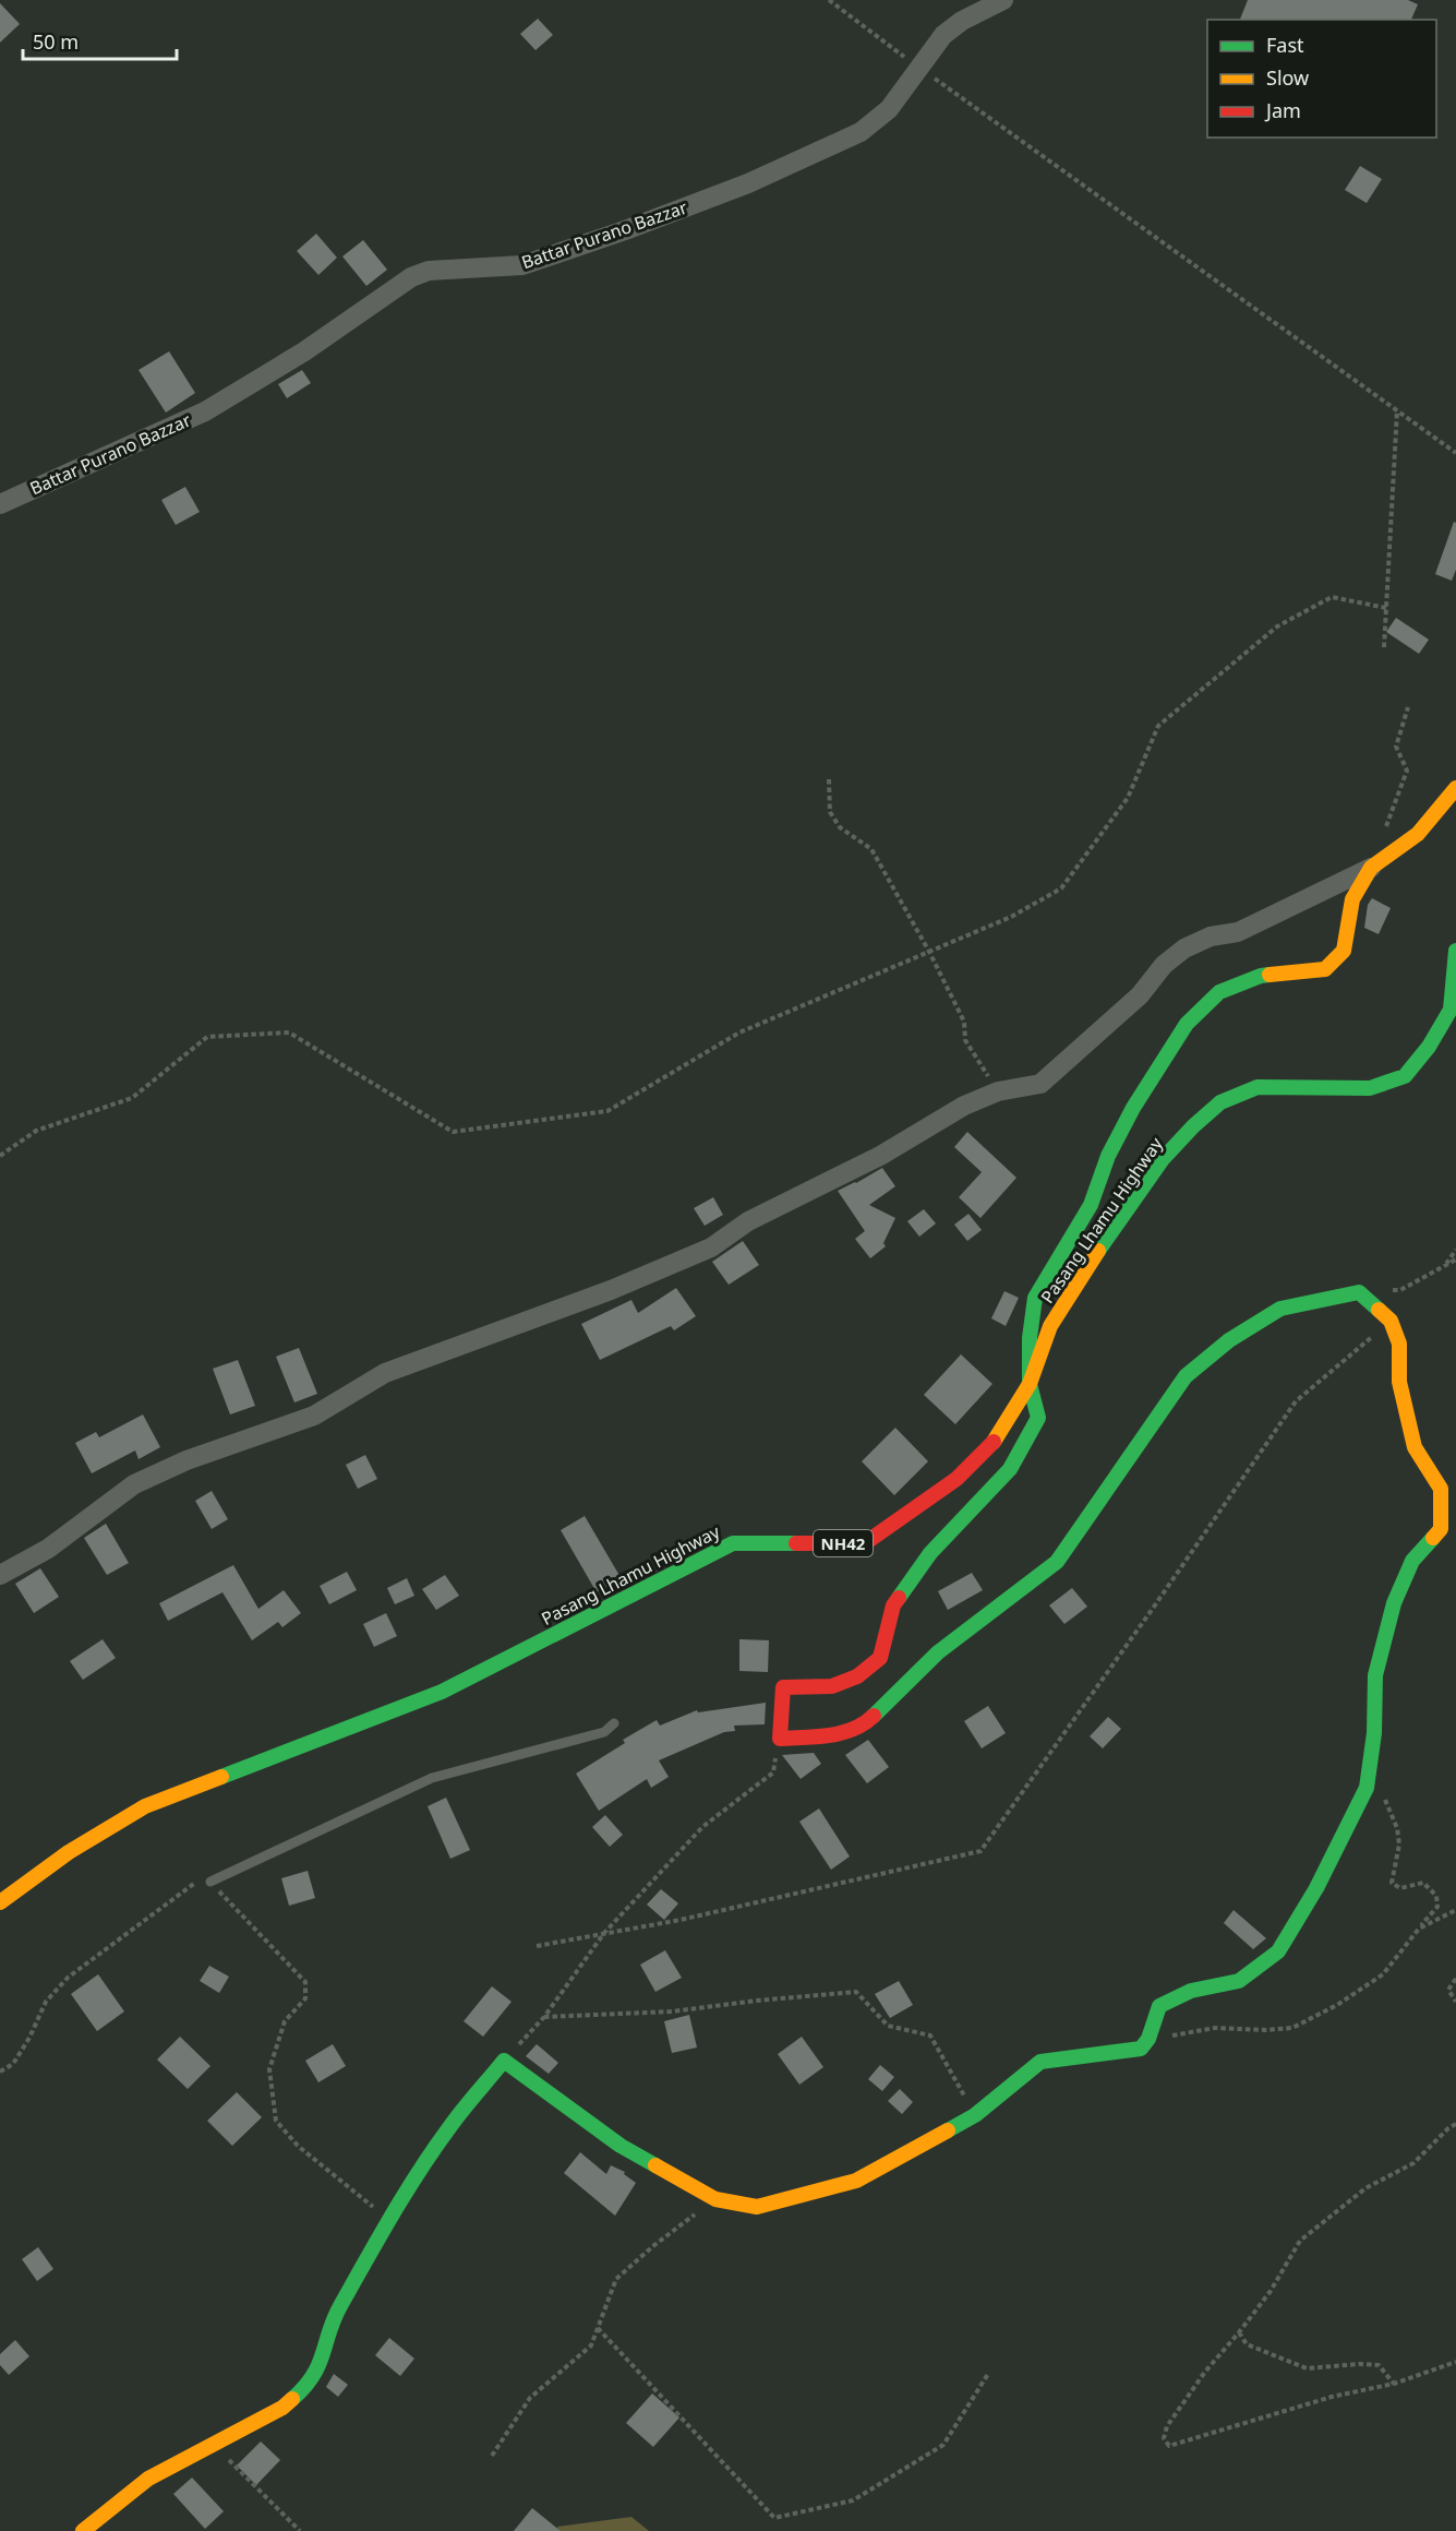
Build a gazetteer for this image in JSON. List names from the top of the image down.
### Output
{
  "streets": {
    "street": ["Battar Purano Bazzar", "Pasang Lhamu Highway", "NH42"]
  },
  "legend": ["Fast", "Slow", "Jam"],
  "scale_bar": "50 m"
}
